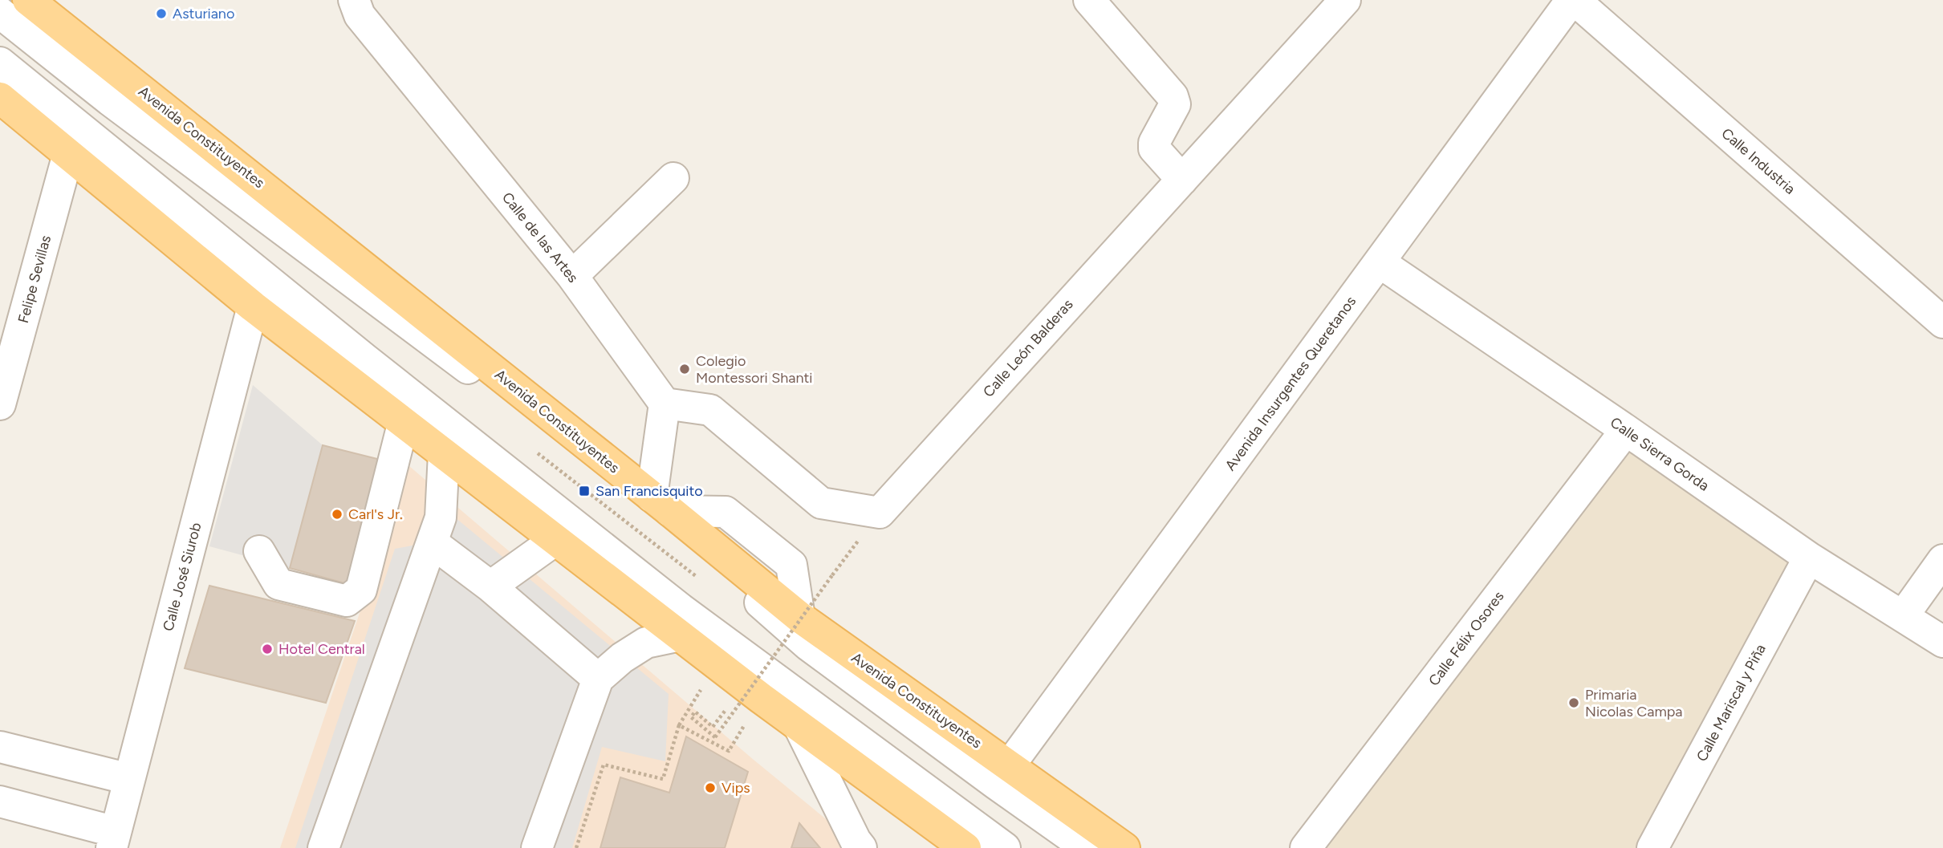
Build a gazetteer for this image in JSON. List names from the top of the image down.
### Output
{
  "streets": {
    "main road": ["Avenida Constituyentes"],
    "street": [
      "Calle Industria",
      "Calle de las Artes",
      "Felipe Sevillas",
      "Calle León Balderas",
      "Avenida Insurgentes Queretanos",
      "Calle Sierra Gorda",
      "Calle José Siurob",
      "Calle Félix Osores",
      "Calle Mariscal y Piña"
    ]
  },
  "crossings": [
    ["Avenida Constituyentes", "Avenida Insurgentes Queretanos"],
    ["Calle Industria", "Avenida Insurgentes Queretanos"],
    ["Calle de las Artes", "Calle León Balderas"],
    ["Avenida Insurgentes Queretanos", "Calle Sierra Gorda"],
    ["Calle Sierra Gorda", "Calle Félix Osores"],
    ["Calle Sierra Gorda", "Calle Mariscal y Piña"]
  ],
  "places": {
    "other": [
      "Asturiano",
      "Colegio Montessori Shanti",
      "Carl's Jr.",
      "Hotel Central",
      "Primaria Nicolas Campa",
      "Vips"
    ],
    "transit": ["San Francisquito"]
  }
}
